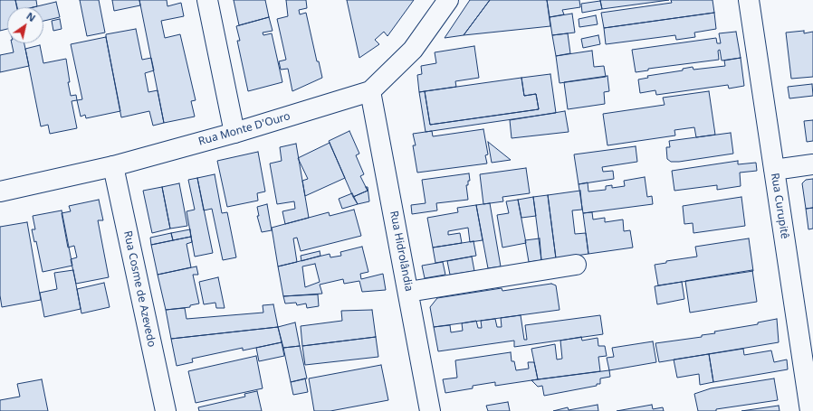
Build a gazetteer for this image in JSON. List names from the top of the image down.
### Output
{
  "streets": {
    "street": [
      "Rua Monte D'Ouro",
      "Rua Curupitê",
      "Rua Hidrolândia",
      "Rua Cosme de Azevedo"
    ]
  },
  "crossings": [
    ["Rua Monte D'Ouro", "Rua Hidrolândia"],
    ["Rua Monte D'Ouro", "Rua Cosme de Azevedo"]
  ],
  "north": "top right"
}
